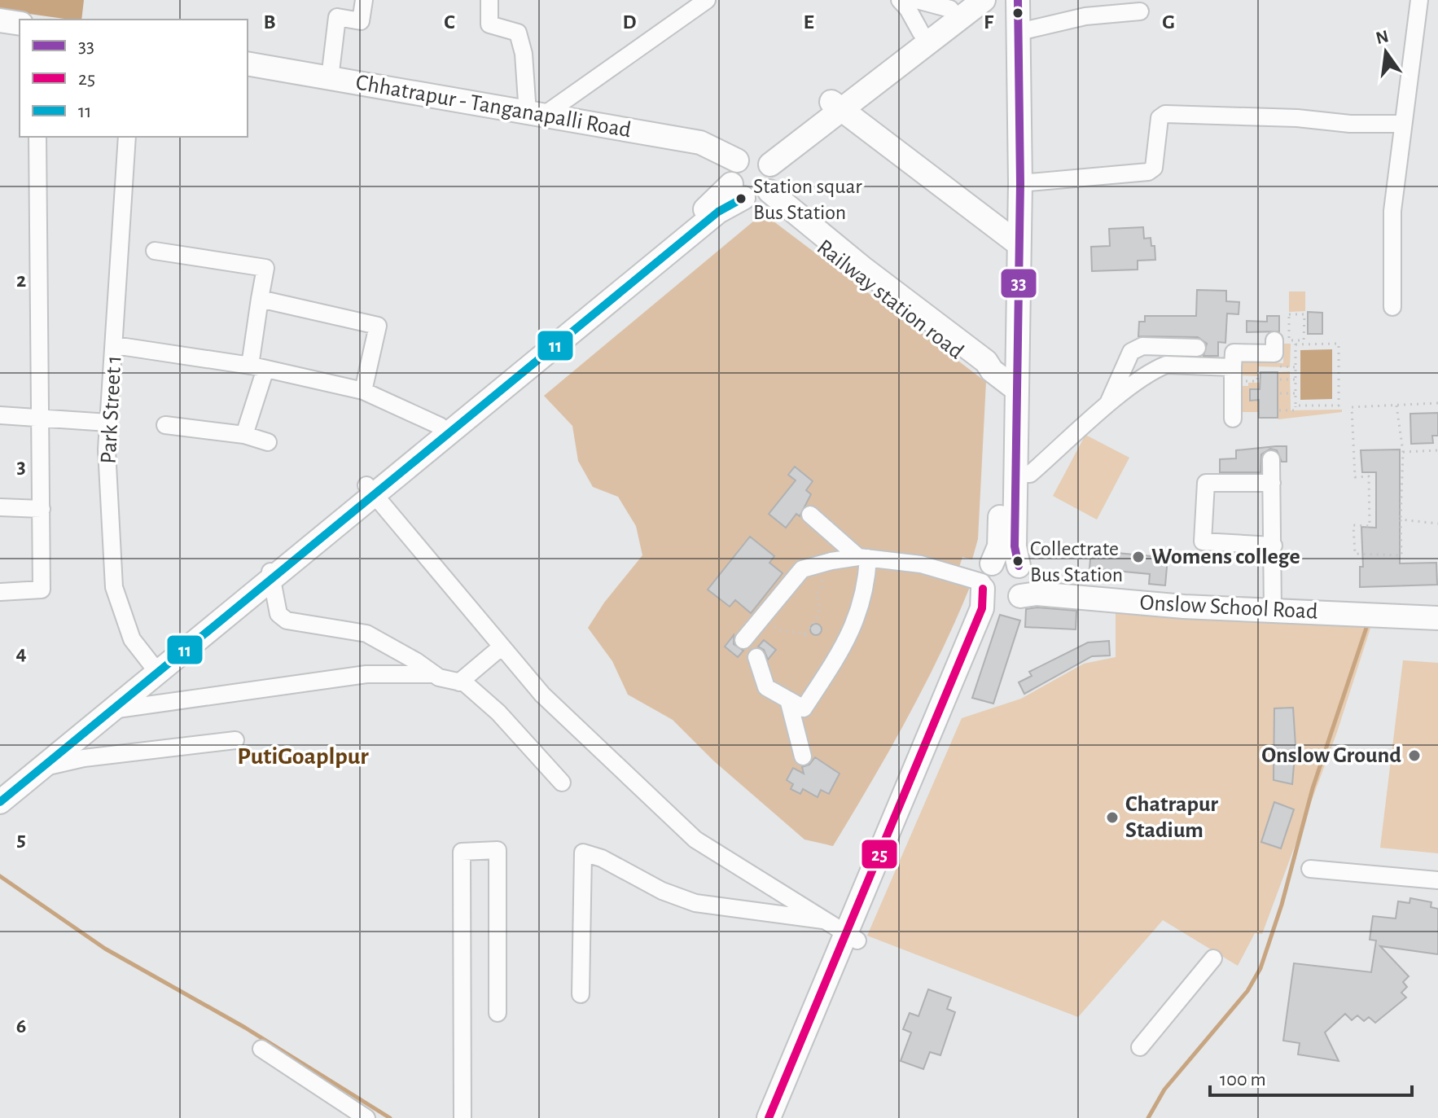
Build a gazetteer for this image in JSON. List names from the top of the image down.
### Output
{
  "streets": {
    "main road": ["Chhatrapur - Tanganapalli Road", "Railway station road", "Onslow School Road"],
    "street": ["Park Street 1"]
  },
  "crossings": [
    ["Chhatrapur - Tanganapalli Road", "Railway station road"]
  ],
  "districts": ["PutiGoaplpur"],
  "places": [
    "Station squar Bus Station",
    "Womens college",
    "Collectrate Bus Station",
    "Onslow Ground",
    "Chatrapur Stadium"
  ],
  "lines": ["transit line 33", "transit line 11", "transit line 25"],
  "legend": ["33", "25", "11"],
  "scale_bar": "100 m",
  "north": "top",
  "grid": {
    "columns": [
      "B",
      "C",
      "D",
      "E",
      "F",
      "G"
    ],
    "rows": [
      "2",
      "3",
      "4",
      "5",
      "6"
    ]
  }
}
